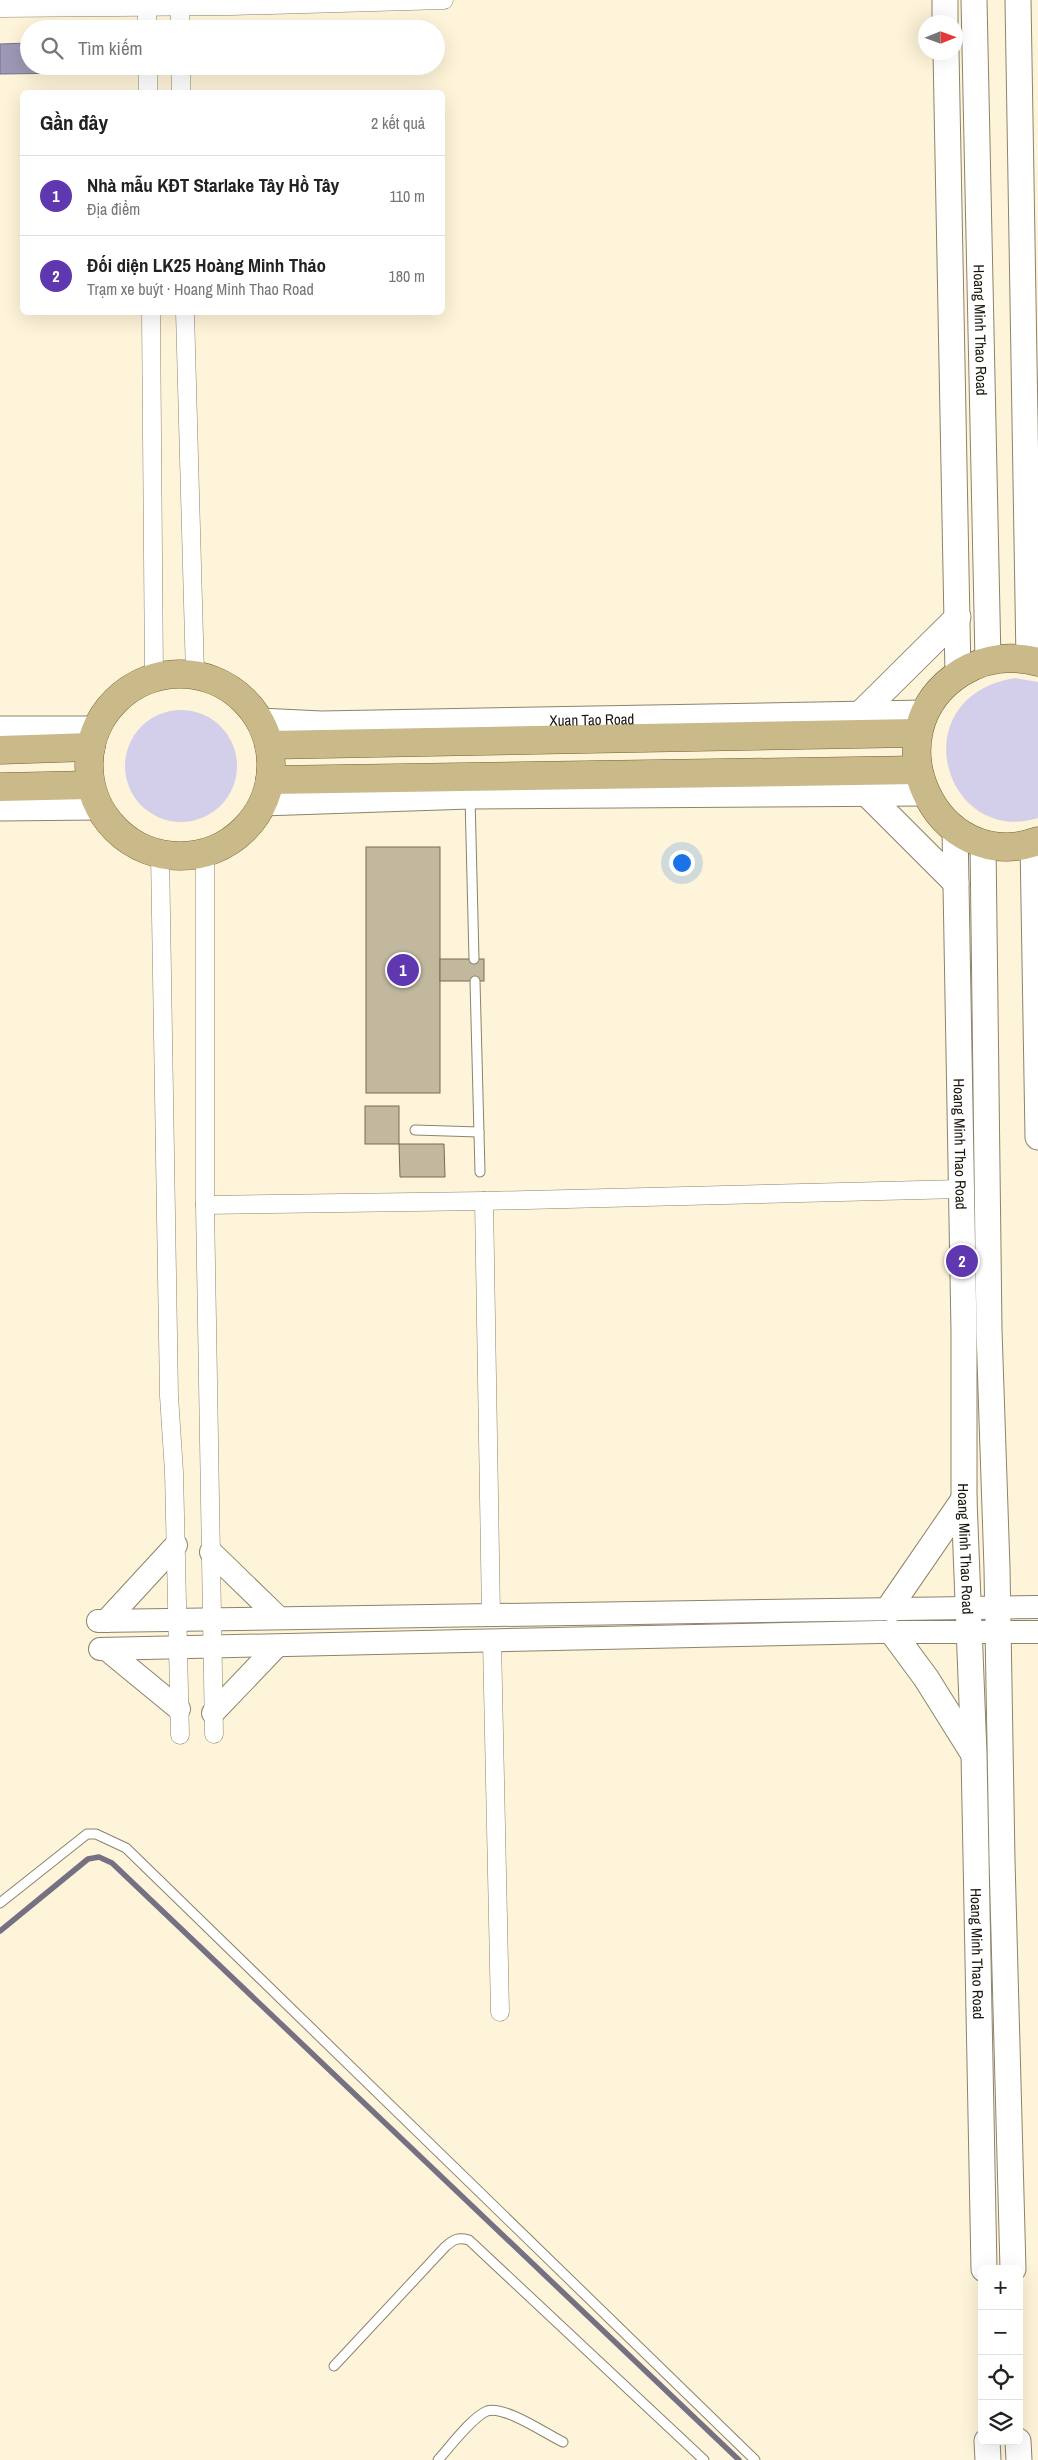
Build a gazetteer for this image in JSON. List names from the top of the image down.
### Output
{
  "streets": {
    "main road": ["Hoang Minh Thao Road", "Xuan Tao Road"]
  },
  "north": "right",
  "page": {
    "search": "Tìm kiếm",
    "heading": ["Gần đây", "2 kết quả"],
    "list": [
      {
        "mark": "1",
        "name": "Nhà mẫu KĐT Starlake Tây Hồ Tây",
        "note": "Địa điểm",
        "value": "110 m"
      },
      {
        "mark": "2",
        "name": "Đối diện LK25 Hoàng Minh Thảo",
        "note": "Trạm xe buýt · Hoang Minh Thao Road",
        "value": "180 m"
      }
    ],
    "pins": ["1", "2"],
    "map_buttons": ["+", "−"]
  }
}
